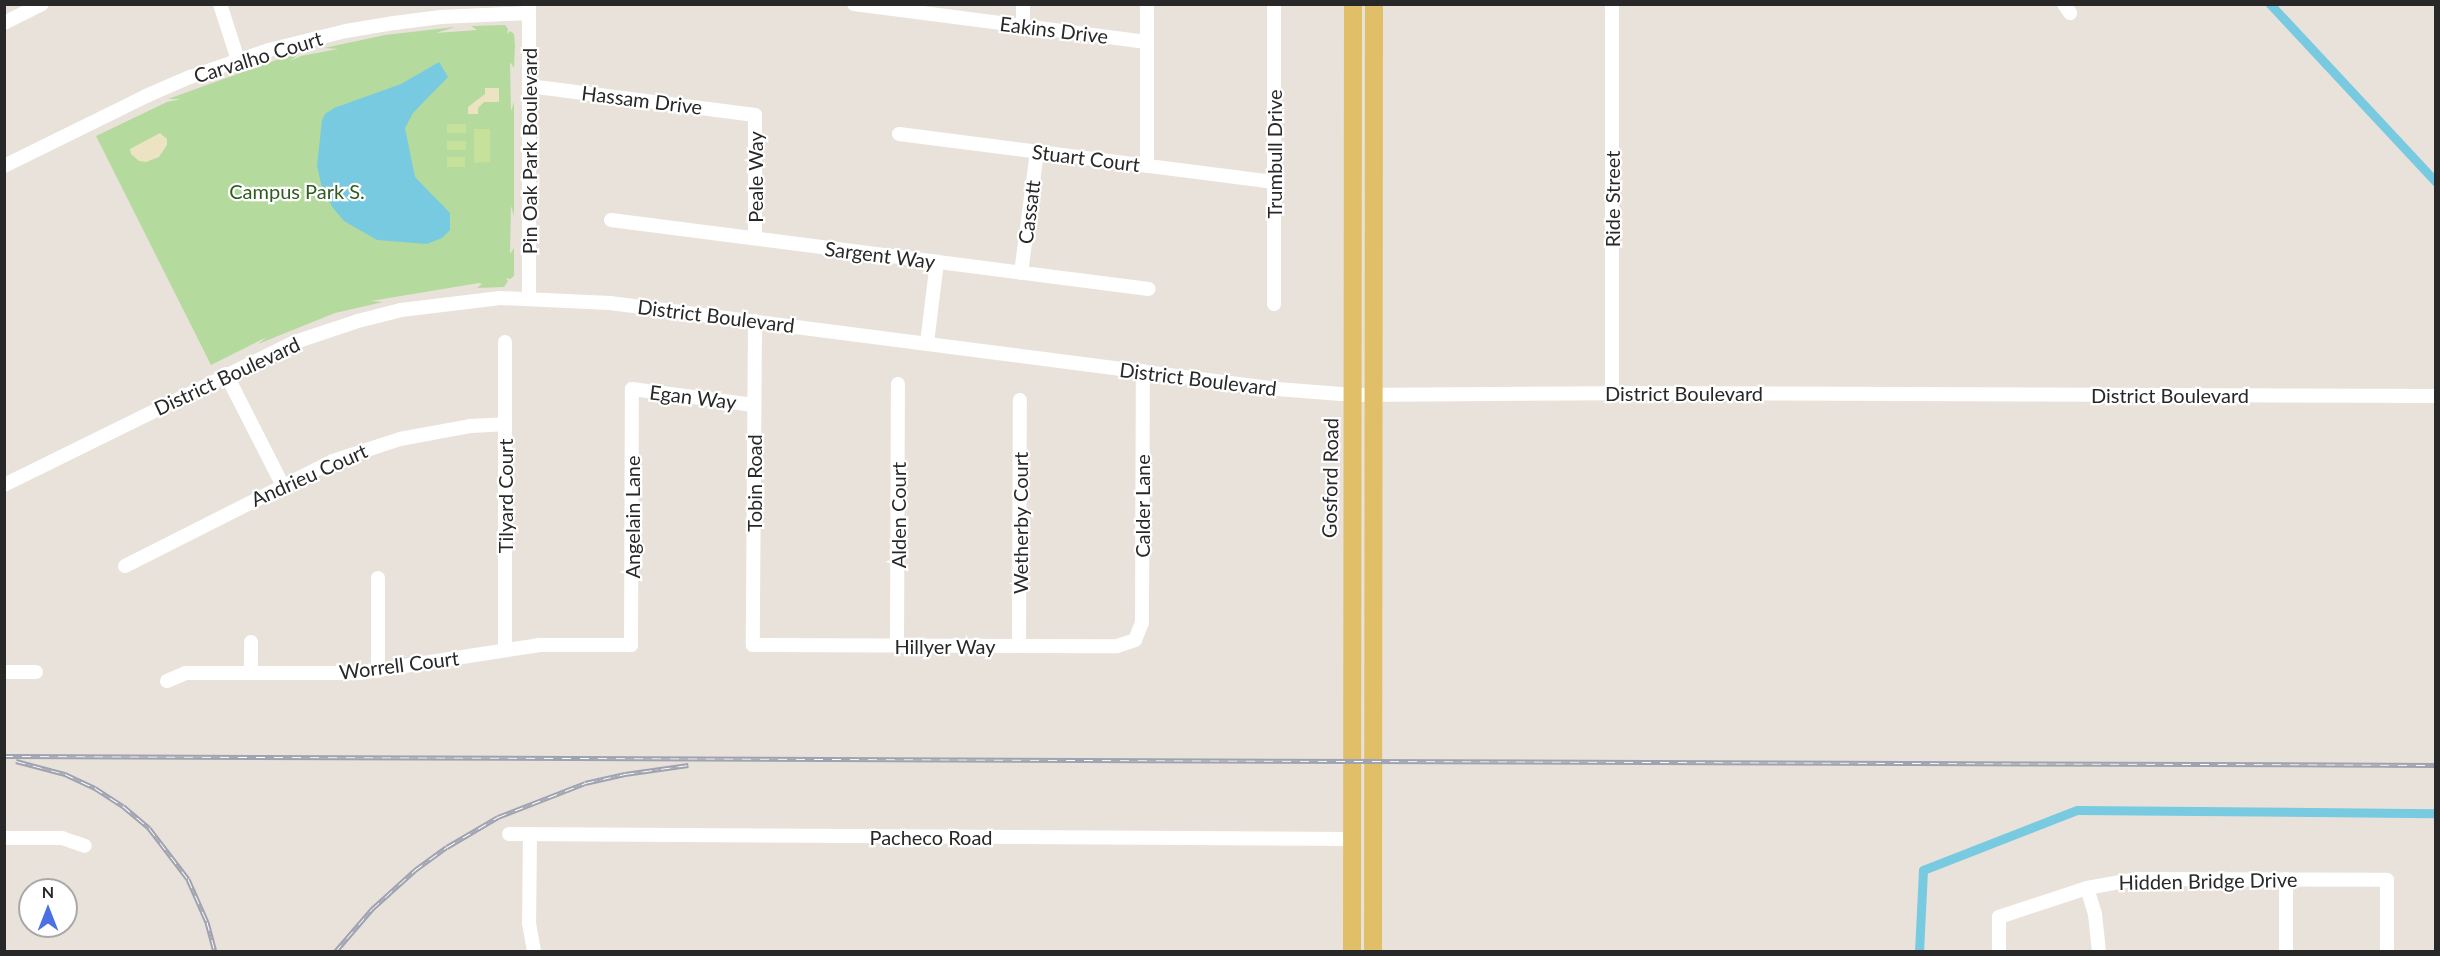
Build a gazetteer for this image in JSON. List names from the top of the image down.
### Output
{
  "streets": {
    "main road": ["Gosford Road"],
    "street": [
      "Eakins Drive",
      "Carvalho Court",
      "Hassam Drive",
      "Pin Oak Park Boulevard",
      "Trumbull Drive",
      "Stuart Court",
      "Peale Way",
      "Ride Street",
      "Cassatt",
      "Sargent Way",
      "District Boulevard",
      "Egan Way",
      "Andrieu Court",
      "Tobin Road",
      "Tilyard Court",
      "Calder Lane",
      "Alden Court",
      "Angelain Lane",
      "Wetherby Court",
      "Hillyer Way",
      "Worrell Court",
      "Pacheco Road",
      "Hidden Bridge Drive"
    ]
  },
  "crossings": [
    ["Carvalho Court", "Pin Oak Park Boulevard"],
    ["Hassam Drive", "Pin Oak Park Boulevard"],
    ["Hassam Drive", "Peale Way"],
    ["Pin Oak Park Boulevard", "District Boulevard"],
    ["Trumbull Drive", "Stuart Court"],
    ["Stuart Court", "Cassatt"],
    ["Peale Way", "Sargent Way"],
    ["Ride Street", "District Boulevard"],
    ["Cassatt", "Sargent Way"],
    ["District Boulevard", "Gosford Road"],
    ["District Boulevard", "Tobin Road"],
    ["District Boulevard", "Calder Lane"],
    ["Egan Way", "Tobin Road"],
    ["Egan Way", "Angelain Lane"],
    ["Andrieu Court", "Tilyard Court"],
    ["Gosford Road", "Pacheco Road"],
    ["Tobin Road", "Hillyer Way"],
    ["Tilyard Court", "Worrell Court"],
    ["Calder Lane", "Hillyer Way"],
    ["Alden Court", "Hillyer Way"],
    ["Angelain Lane", "Worrell Court"],
    ["Wetherby Court", "Hillyer Way"]
  ],
  "parks": ["Campus Park S."],
  "north": "top"
}
